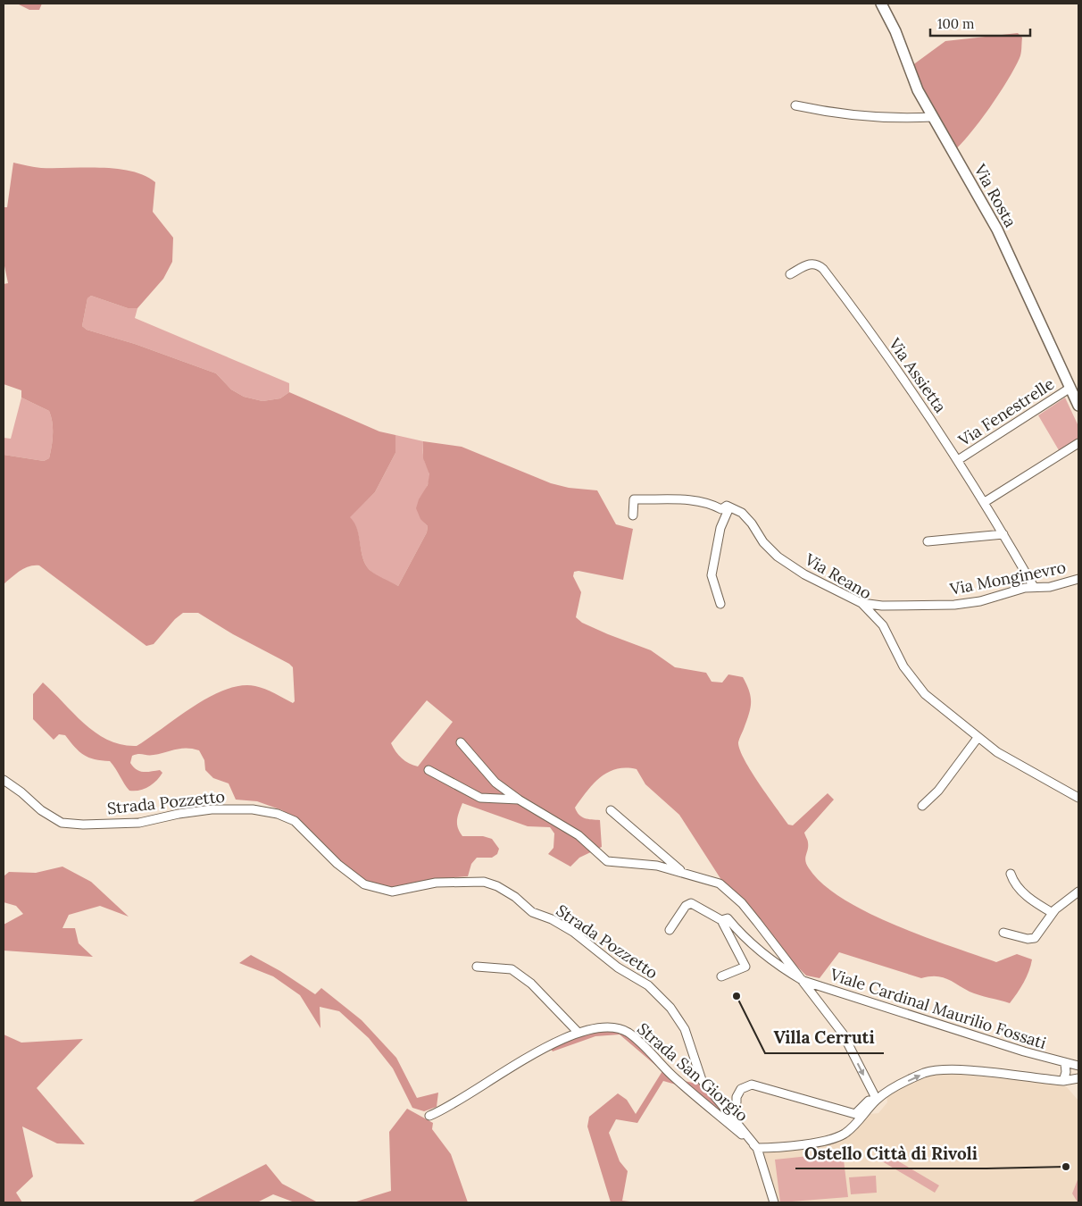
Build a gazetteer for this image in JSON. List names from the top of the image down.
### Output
{
  "streets": {
    "street": [
      "Via Rosta",
      "Via Assietta",
      "Via Fenestrelle",
      "Via Reano",
      "Via Monginevro",
      "Strada Pozzetto",
      "Viale Cardinal Maurilio Fossati",
      "Strada San Giorgio"
    ]
  },
  "crossings": [
    ["Via Rosta", "Via Fenestrelle"],
    ["Via Assietta", "Via Fenestrelle"],
    ["Via Assietta", "Via Monginevro"],
    ["Via Reano", "Via Monginevro"],
    ["Strada Pozzetto", "Strada San Giorgio"]
  ],
  "places": ["Villa Cerruti", "Ostello Città di Rivoli"],
  "scale_bar": "100 m"
}
